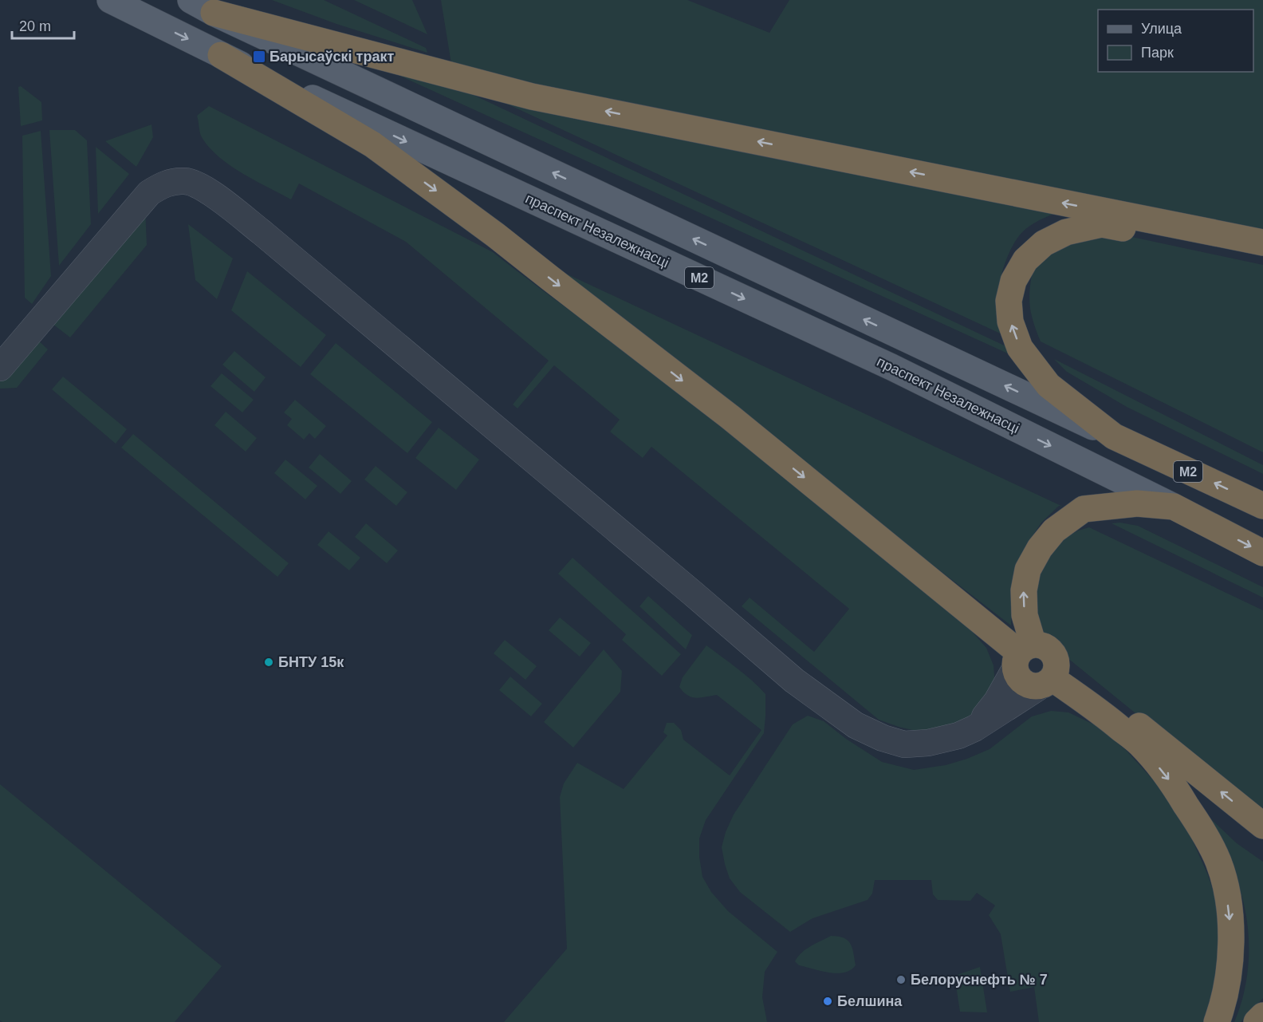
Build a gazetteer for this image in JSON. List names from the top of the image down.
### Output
{
  "streets": {
    "highway": ["праспект Незалежнасці", "М2"]
  },
  "places": {
    "transit": ["Барысаўскі тракт"],
    "other": ["БНТУ 15к", "Белоруснефть № 7", "Белшина"]
  },
  "legend": ["Улица", "Парк"],
  "scale_bar": "20 m"
}
